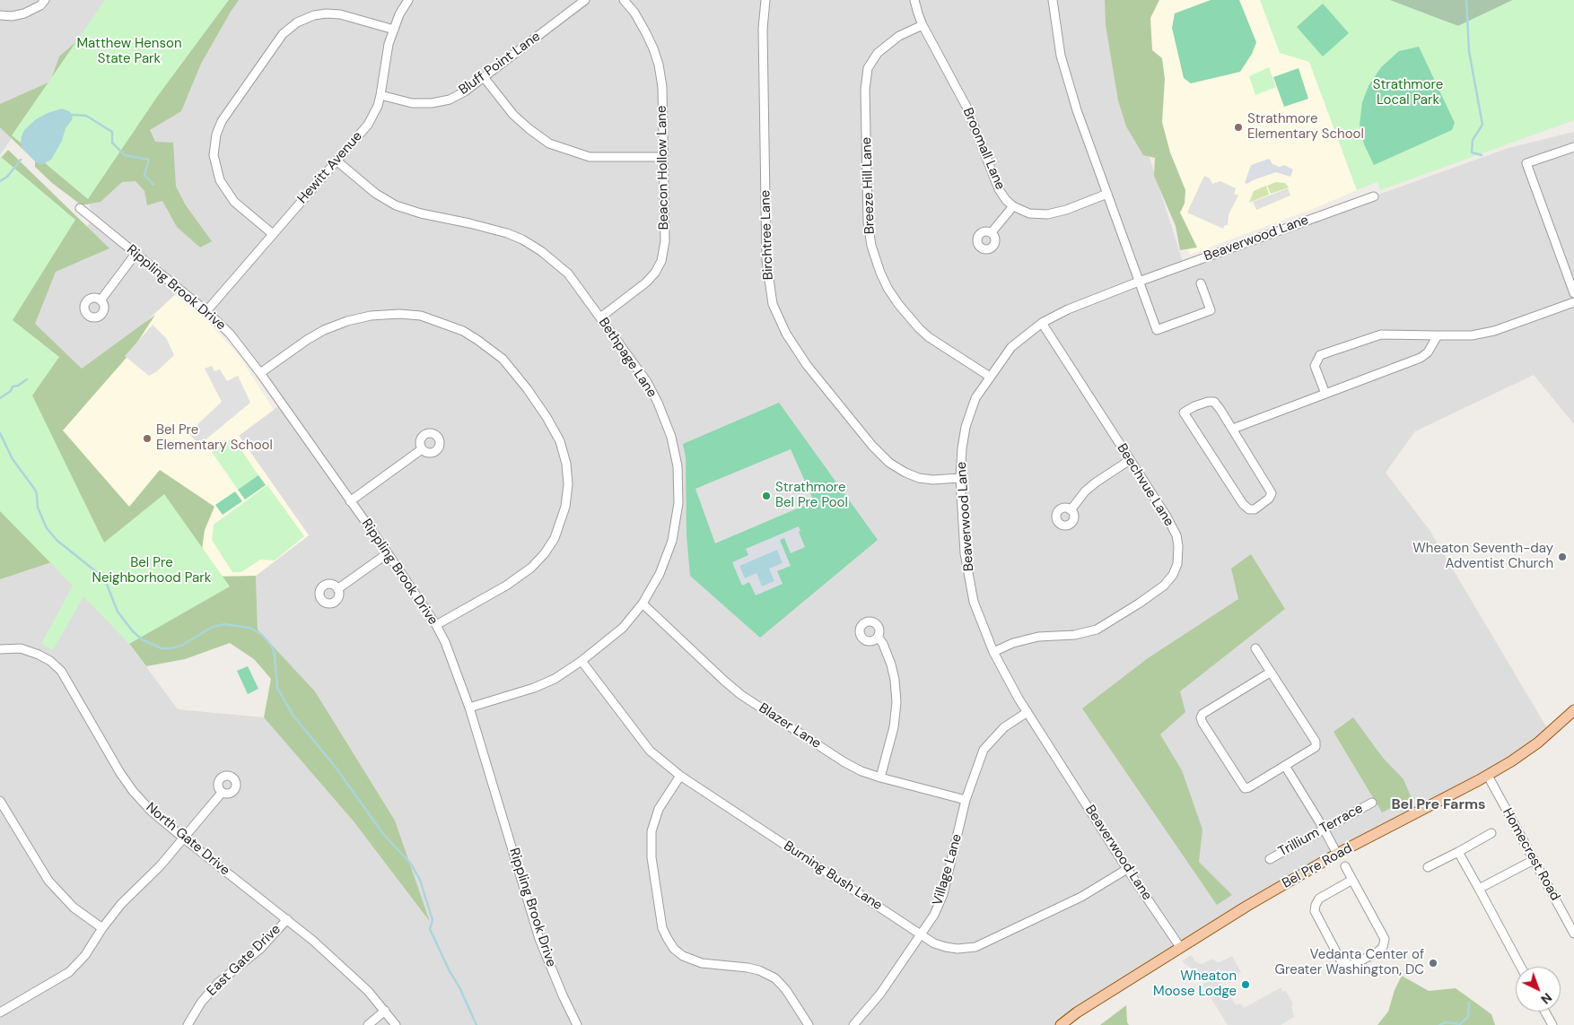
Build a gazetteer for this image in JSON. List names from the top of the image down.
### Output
{
  "streets": {
    "main road": ["Bel Pre Road"],
    "street": [
      "Bluff Point Lane",
      "Broomall Lane",
      "Hewitt Avenue",
      "Beacon Hollow Lane",
      "Breeze Hill Lane",
      "Birchtree Lane",
      "Beaverwood Lane",
      "Rippling Brook Drive",
      "Bethpage Lane",
      "Beechvue Lane",
      "Blazer Lane",
      "Trillium Terrace",
      "North Gate Drive",
      "Homecrest Road",
      "Village Lane",
      "Burning Bush Lane",
      "East Gate Drive"
    ]
  },
  "crossings": [
    ["Bluff Point Lane", "Hewitt Avenue"],
    ["Broomall Lane", "Breeze Hill Lane"],
    ["Hewitt Avenue", "Rippling Brook Drive"],
    ["Hewitt Avenue", "Bethpage Lane"],
    ["Beacon Hollow Lane", "Bethpage Lane"],
    ["Breeze Hill Lane", "Beaverwood Lane"],
    ["Birchtree Lane", "Beaverwood Lane"],
    ["Beaverwood Lane", "Beechvue Lane"],
    ["Beaverwood Lane", "Bel Pre Road"],
    ["Beaverwood Lane", "Village Lane"],
    ["Beaverwood Lane", "Burning Bush Lane"],
    ["Rippling Brook Drive", "Bethpage Lane"],
    ["Bethpage Lane", "Blazer Lane"],
    ["Bethpage Lane", "Burning Bush Lane"],
    ["Blazer Lane", "Village Lane"],
    ["North Gate Drive", "East Gate Drive"],
    ["Homecrest Road", "Bel Pre Road"],
    ["Village Lane", "Burning Bush Lane"]
  ],
  "districts": ["Bel Pre Farms"],
  "parks": ["Matthew Henson State Park", "Strathmore Local Park", "Bel Pre Neighborhood Park"],
  "places": [
    "Strathmore Elementary School",
    "Bel Pre Elementary School",
    "Strathmore Bel Pre Pool",
    "Wheaton Seventh-day Adventist Church",
    "Vedanta Center of Greater Washington, DC",
    "Wheaton Moose Lodge"
  ],
  "north": "bottom right"
}
